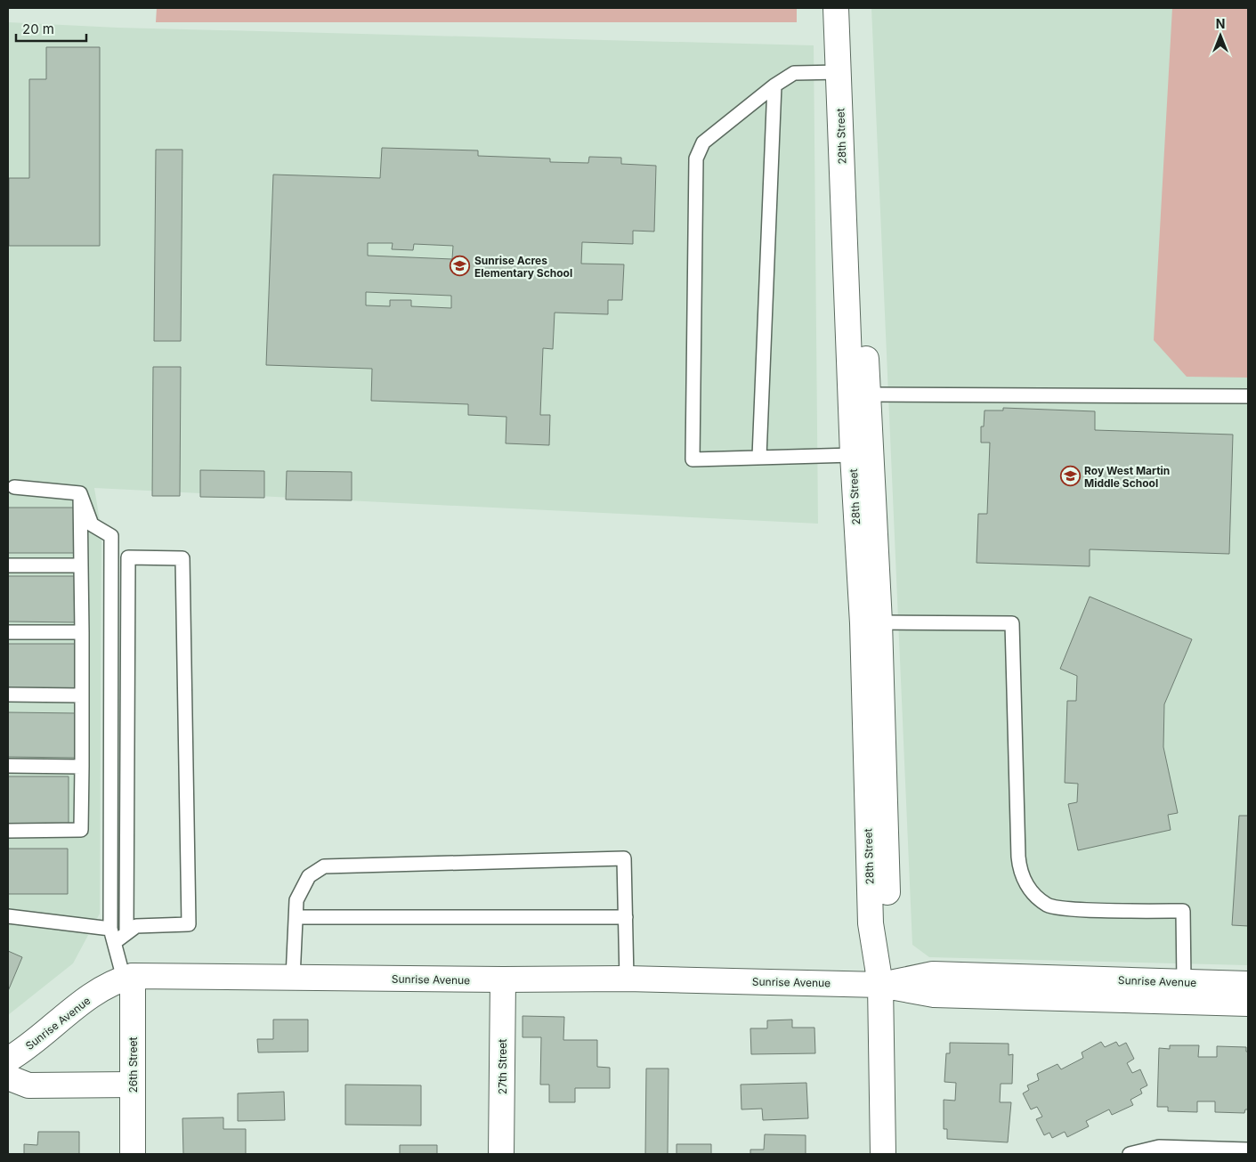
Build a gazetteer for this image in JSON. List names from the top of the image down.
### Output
{
  "streets": {
    "street": [
      "28th Street",
      "Sunrise Avenue",
      "26th Street",
      "27th Street"
    ]
  },
  "crossings": [
    ["28th Street", "Sunrise Avenue"],
    ["Sunrise Avenue", "26th Street"],
    ["Sunrise Avenue", "27th Street"]
  ],
  "places": {
    "school or university": ["Sunrise Acres Elementary School", "Roy West Martin Middle School"]
  },
  "scale_bar": "20 m",
  "north": "top"
}
